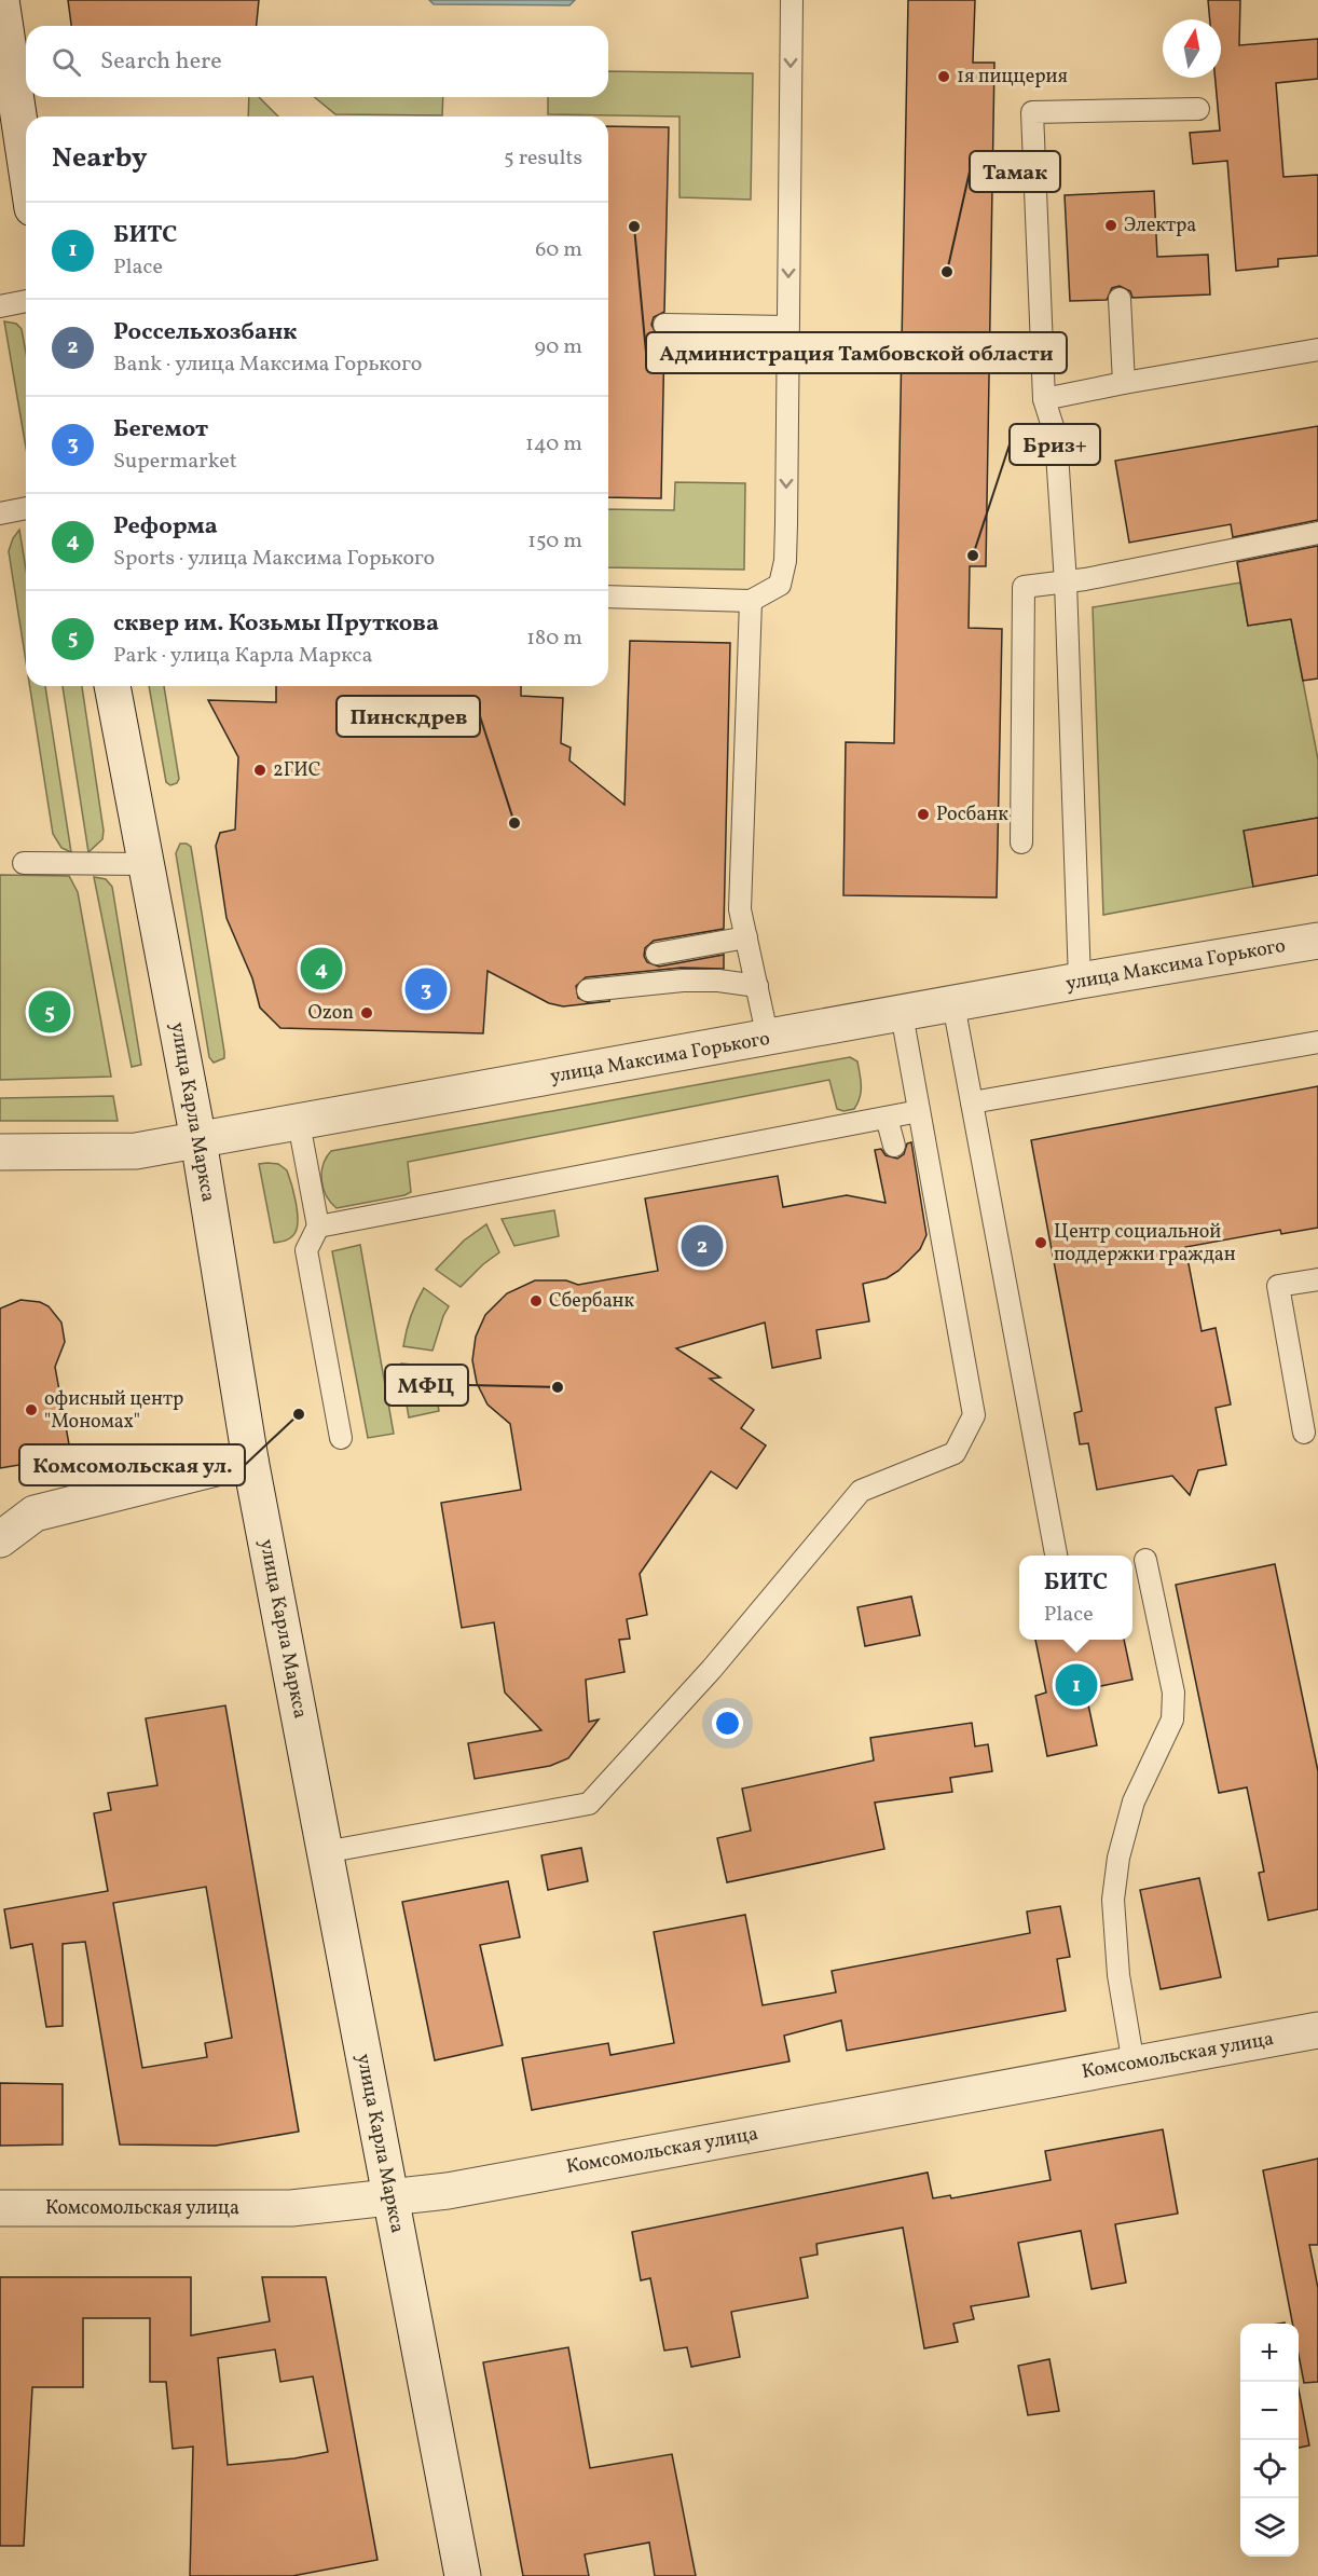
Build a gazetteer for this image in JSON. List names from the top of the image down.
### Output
{
  "streets": {
    "street": ["улица Максима Горького", "улица Карла Маркса", "Комсомольская улица"]
  },
  "crossings": [
    ["улица Максима Горького", "улица Карла Маркса"],
    ["улица Карла Маркса", "Комсомольская улица"]
  ],
  "places": [
    "1я пиццерия",
    "Электра",
    "Администрация Тамбовской области",
    "Тамак",
    "Бриз+",
    "2ГИС",
    "Росбанк",
    "Пинскдрев",
    "Ozon",
    "Центр социальной поддержки граждан",
    "Сбербанк",
    "МФЦ",
    "офисный центр \"Мономах\"",
    "Комсомольская ул."
  ],
  "north": "top",
  "page": {
    "search": "Search here",
    "heading": ["Nearby", "5 results"],
    "list": [
      {
        "mark": "1",
        "name": "БИТС",
        "note": "Place",
        "value": "60 m"
      },
      {
        "mark": "2",
        "name": "Россельхозбанк",
        "note": "Bank · улица Максима Горького",
        "value": "90 m"
      },
      {
        "mark": "3",
        "name": "Бегемот",
        "note": "Supermarket",
        "value": "140 m"
      },
      {
        "mark": "4",
        "name": "Реформа",
        "note": "Sports · улица Максима Горького",
        "value": "150 m"
      },
      {
        "mark": "5",
        "name": "сквер им. Козьмы Пруткова",
        "note": "Park · улица Карла Маркса",
        "value": "180 m"
      }
    ],
    "pins": [
      "4",
      "3",
      "5",
      "2",
      "1"
    ],
    "popup": ["БИТС", "Place"],
    "map_buttons": ["+", "−"]
  }
}
